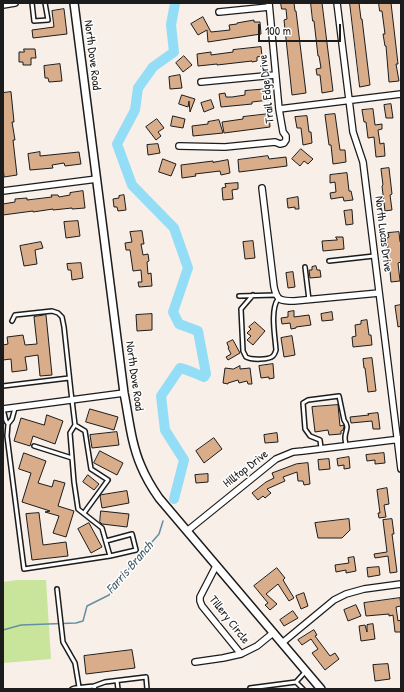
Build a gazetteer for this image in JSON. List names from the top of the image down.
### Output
{
  "streets": {
    "street": [
      "North Dove Road",
      "Trail Edge Drive",
      "North Lucas Drive",
      "Hilltop Drive",
      "Tillery Circle"
    ]
  },
  "crossings": [
    ["North Dove Road", "Hilltop Drive"],
    ["North Dove Road", "Tillery Circle"],
    ["North Lucas Drive", "Hilltop Drive"]
  ],
  "water": ["Farris Branch"],
  "scale_bar": "100 m"
}
